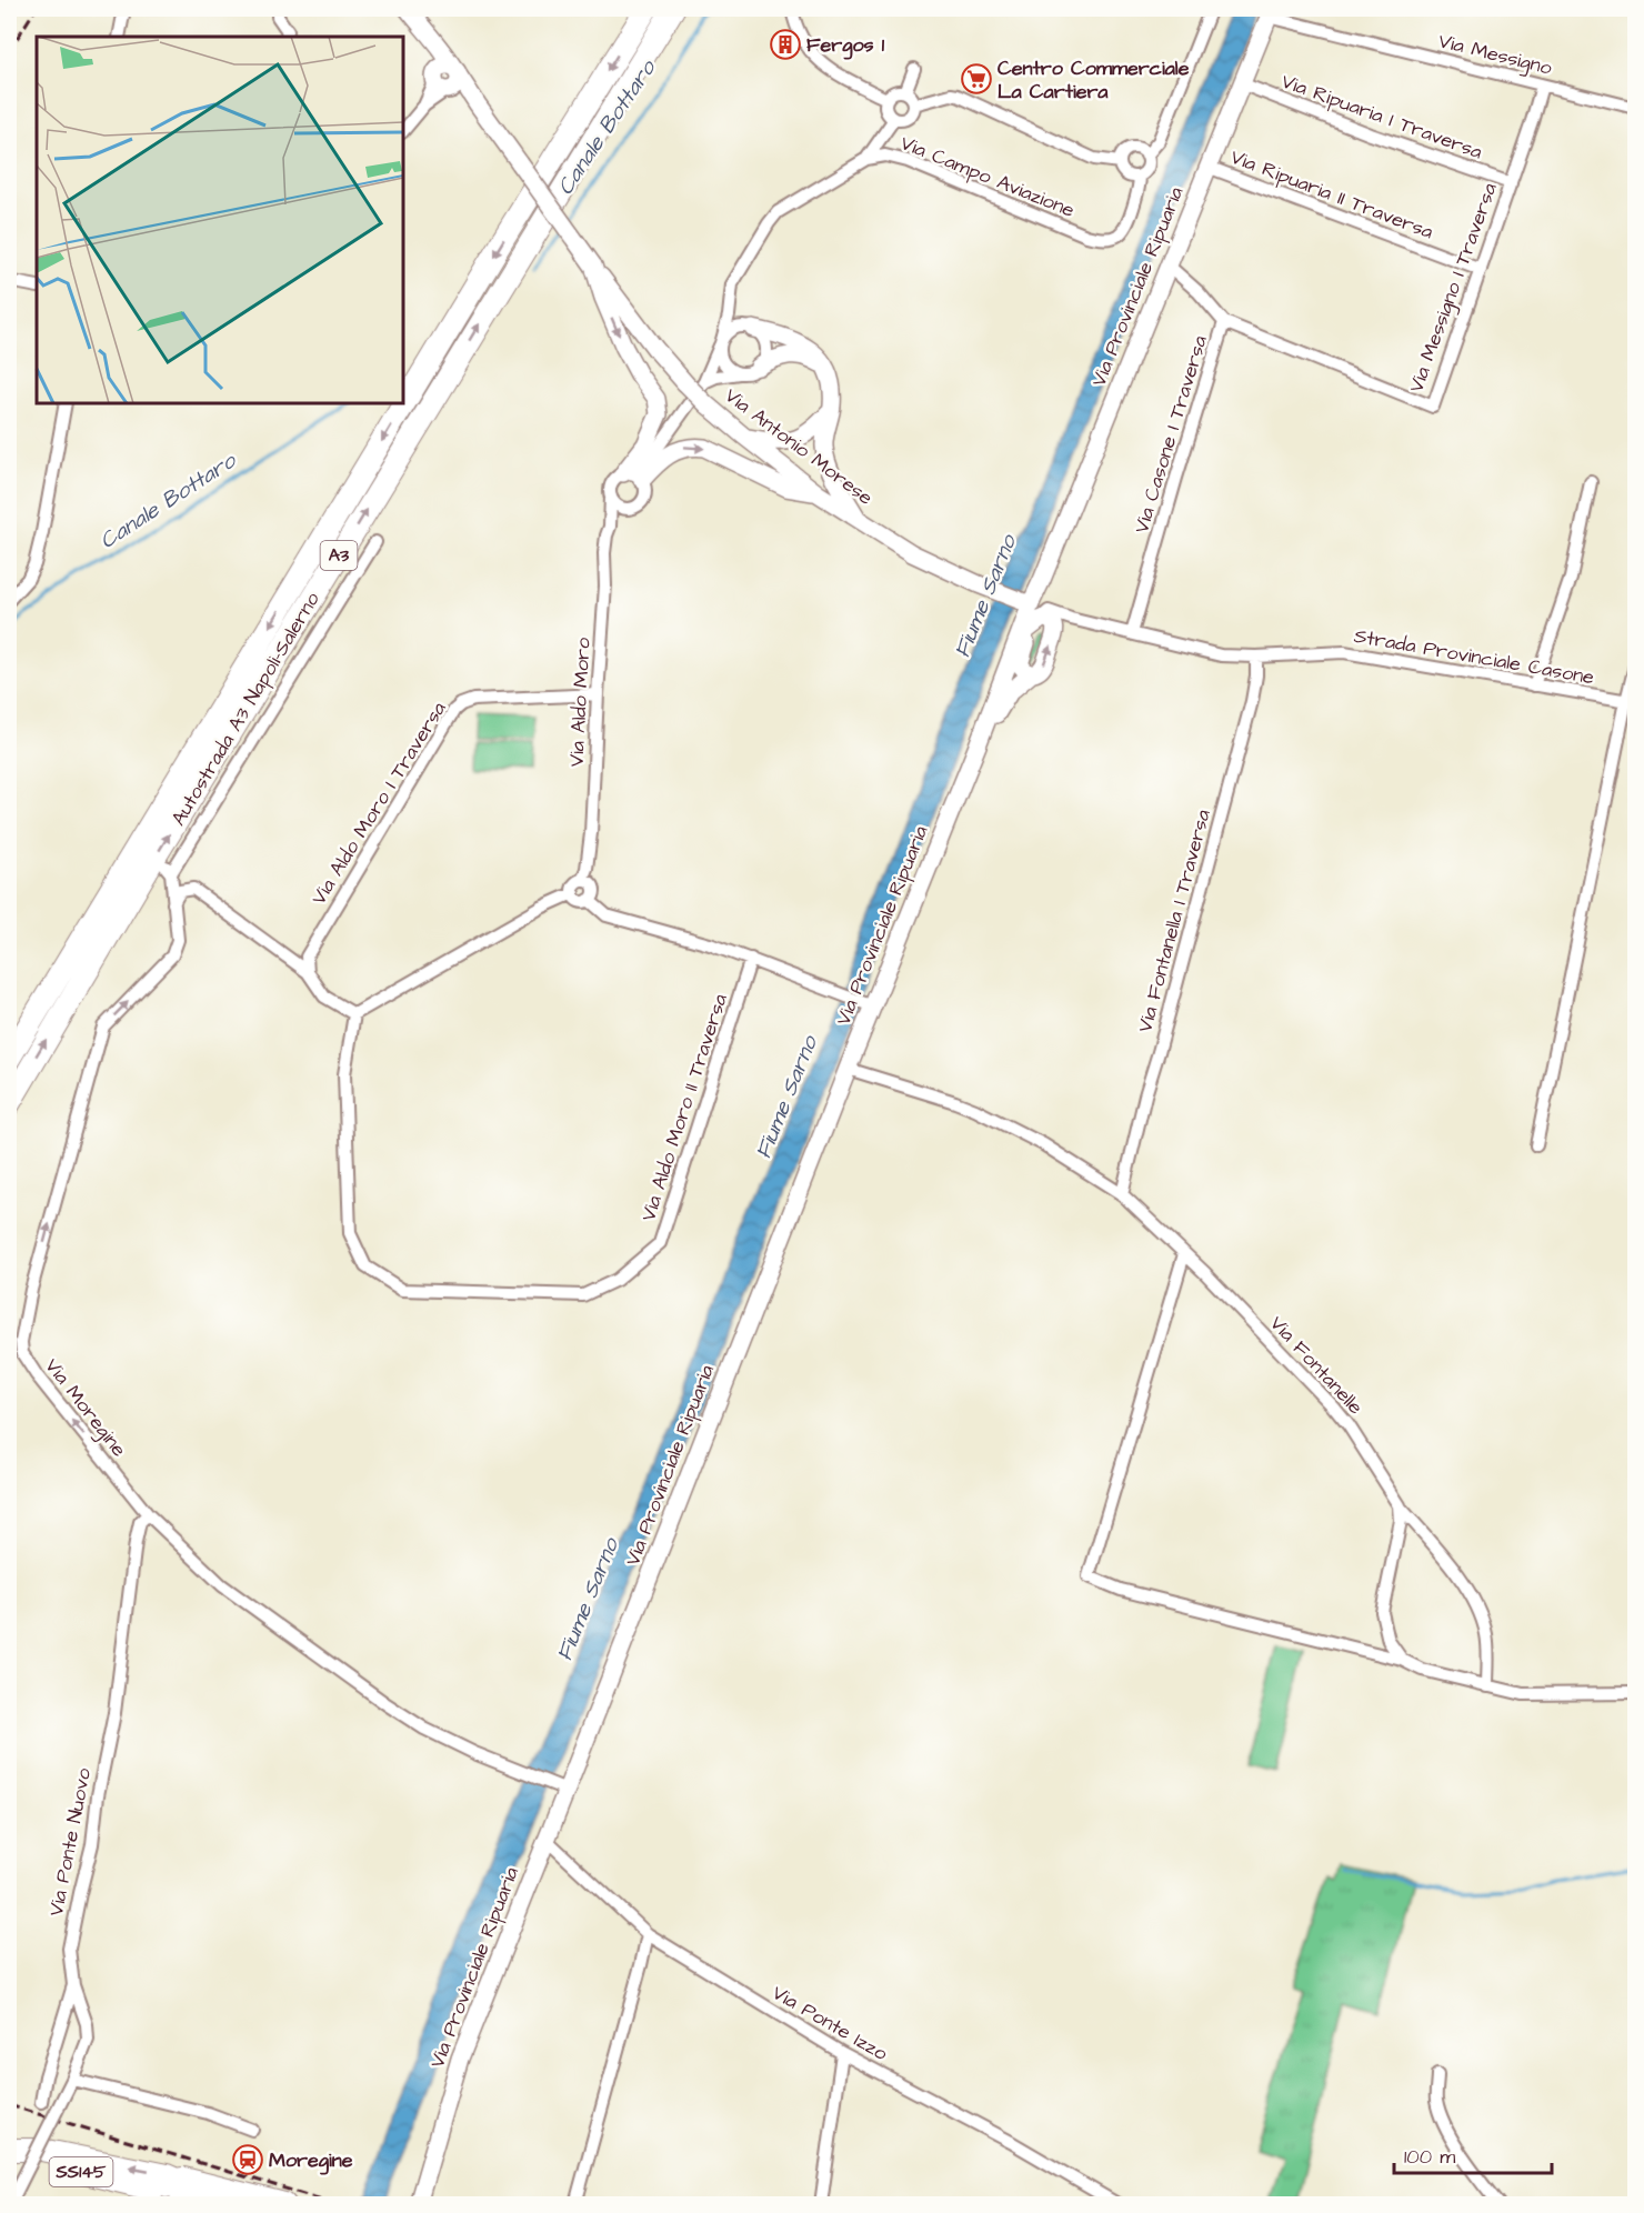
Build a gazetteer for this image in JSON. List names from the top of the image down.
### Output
{
  "streets": {
    "highway": ["A3", "Autostrada A3 Napoli-Salerno", "SS145"],
    "main road": ["Via Provinciale Ripuaria", "Via Antonio Morese"],
    "street": [
      "Via Messigno",
      "Via Ripuaria I Traversa",
      "Via Campo Aviazione",
      "Via Ripuaria II Traversa",
      "Via Messigno I Traversa",
      "Via Casone I Traversa",
      "Strada Provinciale Casone",
      "Via Aldo Moro",
      "Via Aldo Moro I Traversa",
      "Via Fontanella I Traversa",
      "Via Aldo Moro II Traversa",
      "Via Fontanelle",
      "Via Moregine",
      "Via Ponte Nuovo",
      "Via Ponte Izzo"
    ]
  },
  "crossings": [
    ["Via Messigno", "Via Provinciale Ripuaria"],
    ["Via Messigno", "Via Messigno I Traversa"],
    ["Via Ripuaria I Traversa", "Via Provinciale Ripuaria"],
    ["Via Ripuaria I Traversa", "Via Messigno I Traversa"],
    ["Via Ripuaria II Traversa", "Via Provinciale Ripuaria"],
    ["Via Ripuaria II Traversa", "Via Messigno I Traversa"],
    ["Via Provinciale Ripuaria", "Via Casone I Traversa"],
    ["Via Provinciale Ripuaria", "Via Antonio Morese"],
    ["Via Provinciale Ripuaria", "Strada Provinciale Casone"],
    ["Via Provinciale Ripuaria", "Via Fontanelle"],
    ["Via Provinciale Ripuaria", "Via Moregine"],
    ["Via Provinciale Ripuaria", "Via Ponte Izzo"],
    ["Via Messigno I Traversa", "Via Casone I Traversa"],
    ["Via Casone I Traversa", "Strada Provinciale Casone"],
    ["Via Antonio Morese", "Strada Provinciale Casone"],
    ["Strada Provinciale Casone", "Via Fontanella I Traversa"],
    ["Via Aldo Moro", "Via Aldo Moro I Traversa"],
    ["Via Fontanella I Traversa", "Via Fontanelle"],
    ["Via Moregine", "Via Ponte Nuovo"]
  ],
  "one_way": ["Via Moregine"],
  "water": ["Canale Bottaro", "Fiume Sarno"],
  "places": {
    "building": ["Fergos 1"],
    "supermarket": ["Centro Commerciale La Cartiera"],
    "station": ["Moregine"]
  },
  "scale_bar": "100 m"
}
